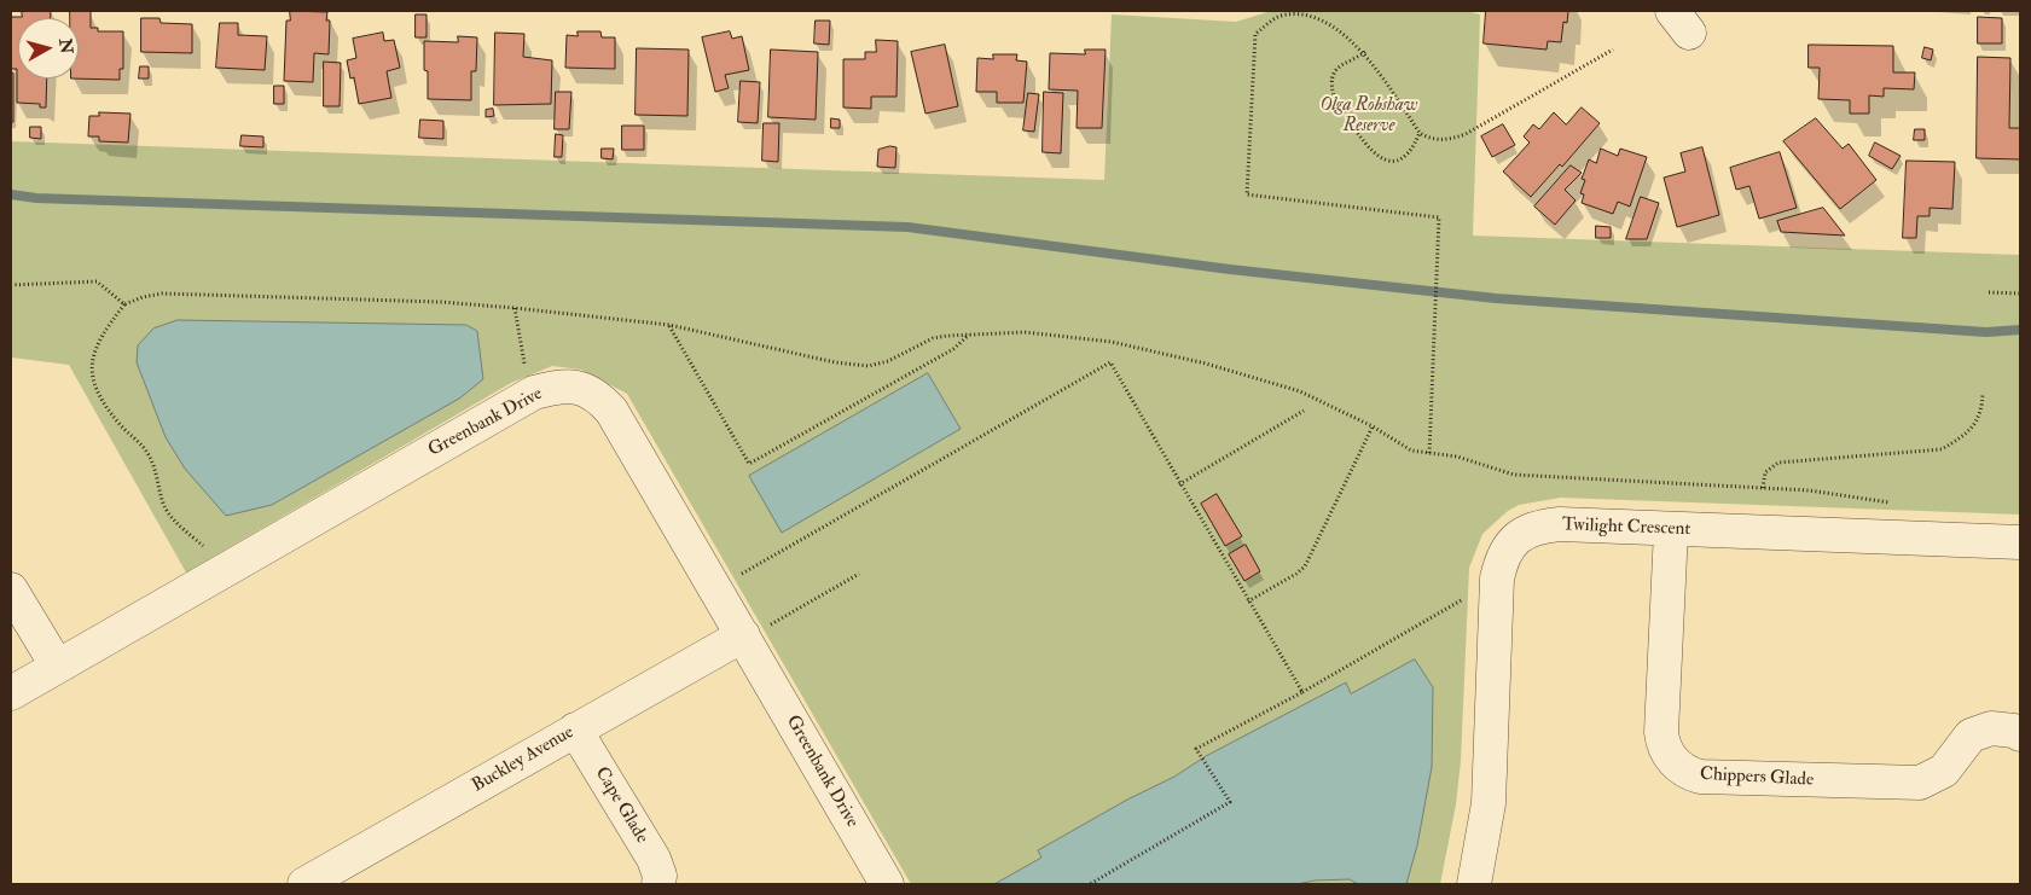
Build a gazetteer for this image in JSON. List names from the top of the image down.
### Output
{
  "streets": {
    "street": [
      "Greenbank Drive",
      "Twilight Crescent",
      "Buckley Avenue",
      "Chippers Glade",
      "Cape Glade"
    ]
  },
  "crossings": [
    ["Greenbank Drive", "Buckley Avenue"],
    ["Twilight Crescent", "Chippers Glade"],
    ["Buckley Avenue", "Cape Glade"]
  ],
  "parks": ["Olga Robshaw Reserve"],
  "north": "right"
}
